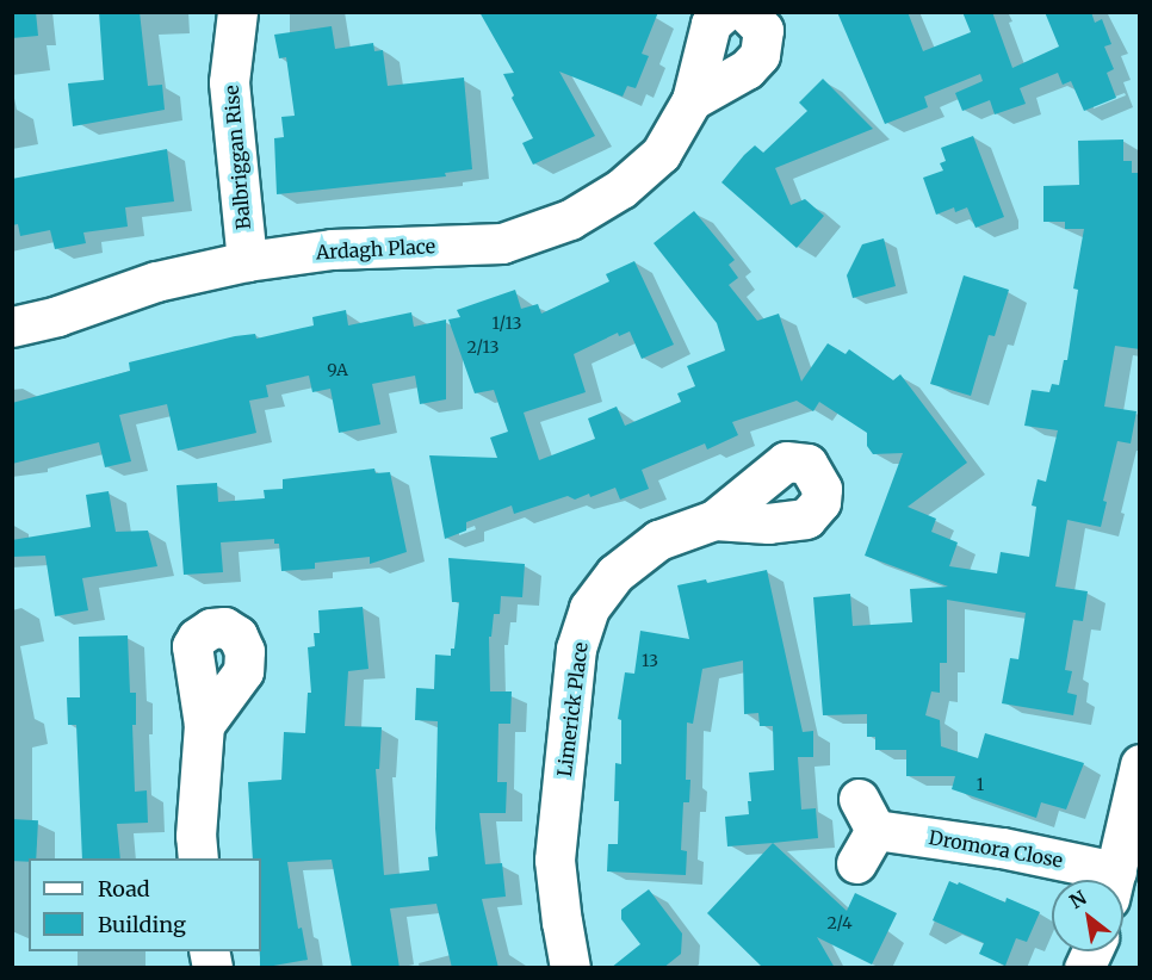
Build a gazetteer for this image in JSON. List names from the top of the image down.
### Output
{
  "streets": {
    "street": [
      "Balbriggan Rise",
      "Ardagh Place",
      "Limerick Place",
      "Dromora Close"
    ]
  },
  "crossings": [
    ["Balbriggan Rise", "Ardagh Place"]
  ],
  "house_numbers": [
    "1/13",
    "2/13",
    "9A",
    "13",
    "1",
    "2/4"
  ],
  "legend": ["Road", "Building"],
  "north": "top left"
}
